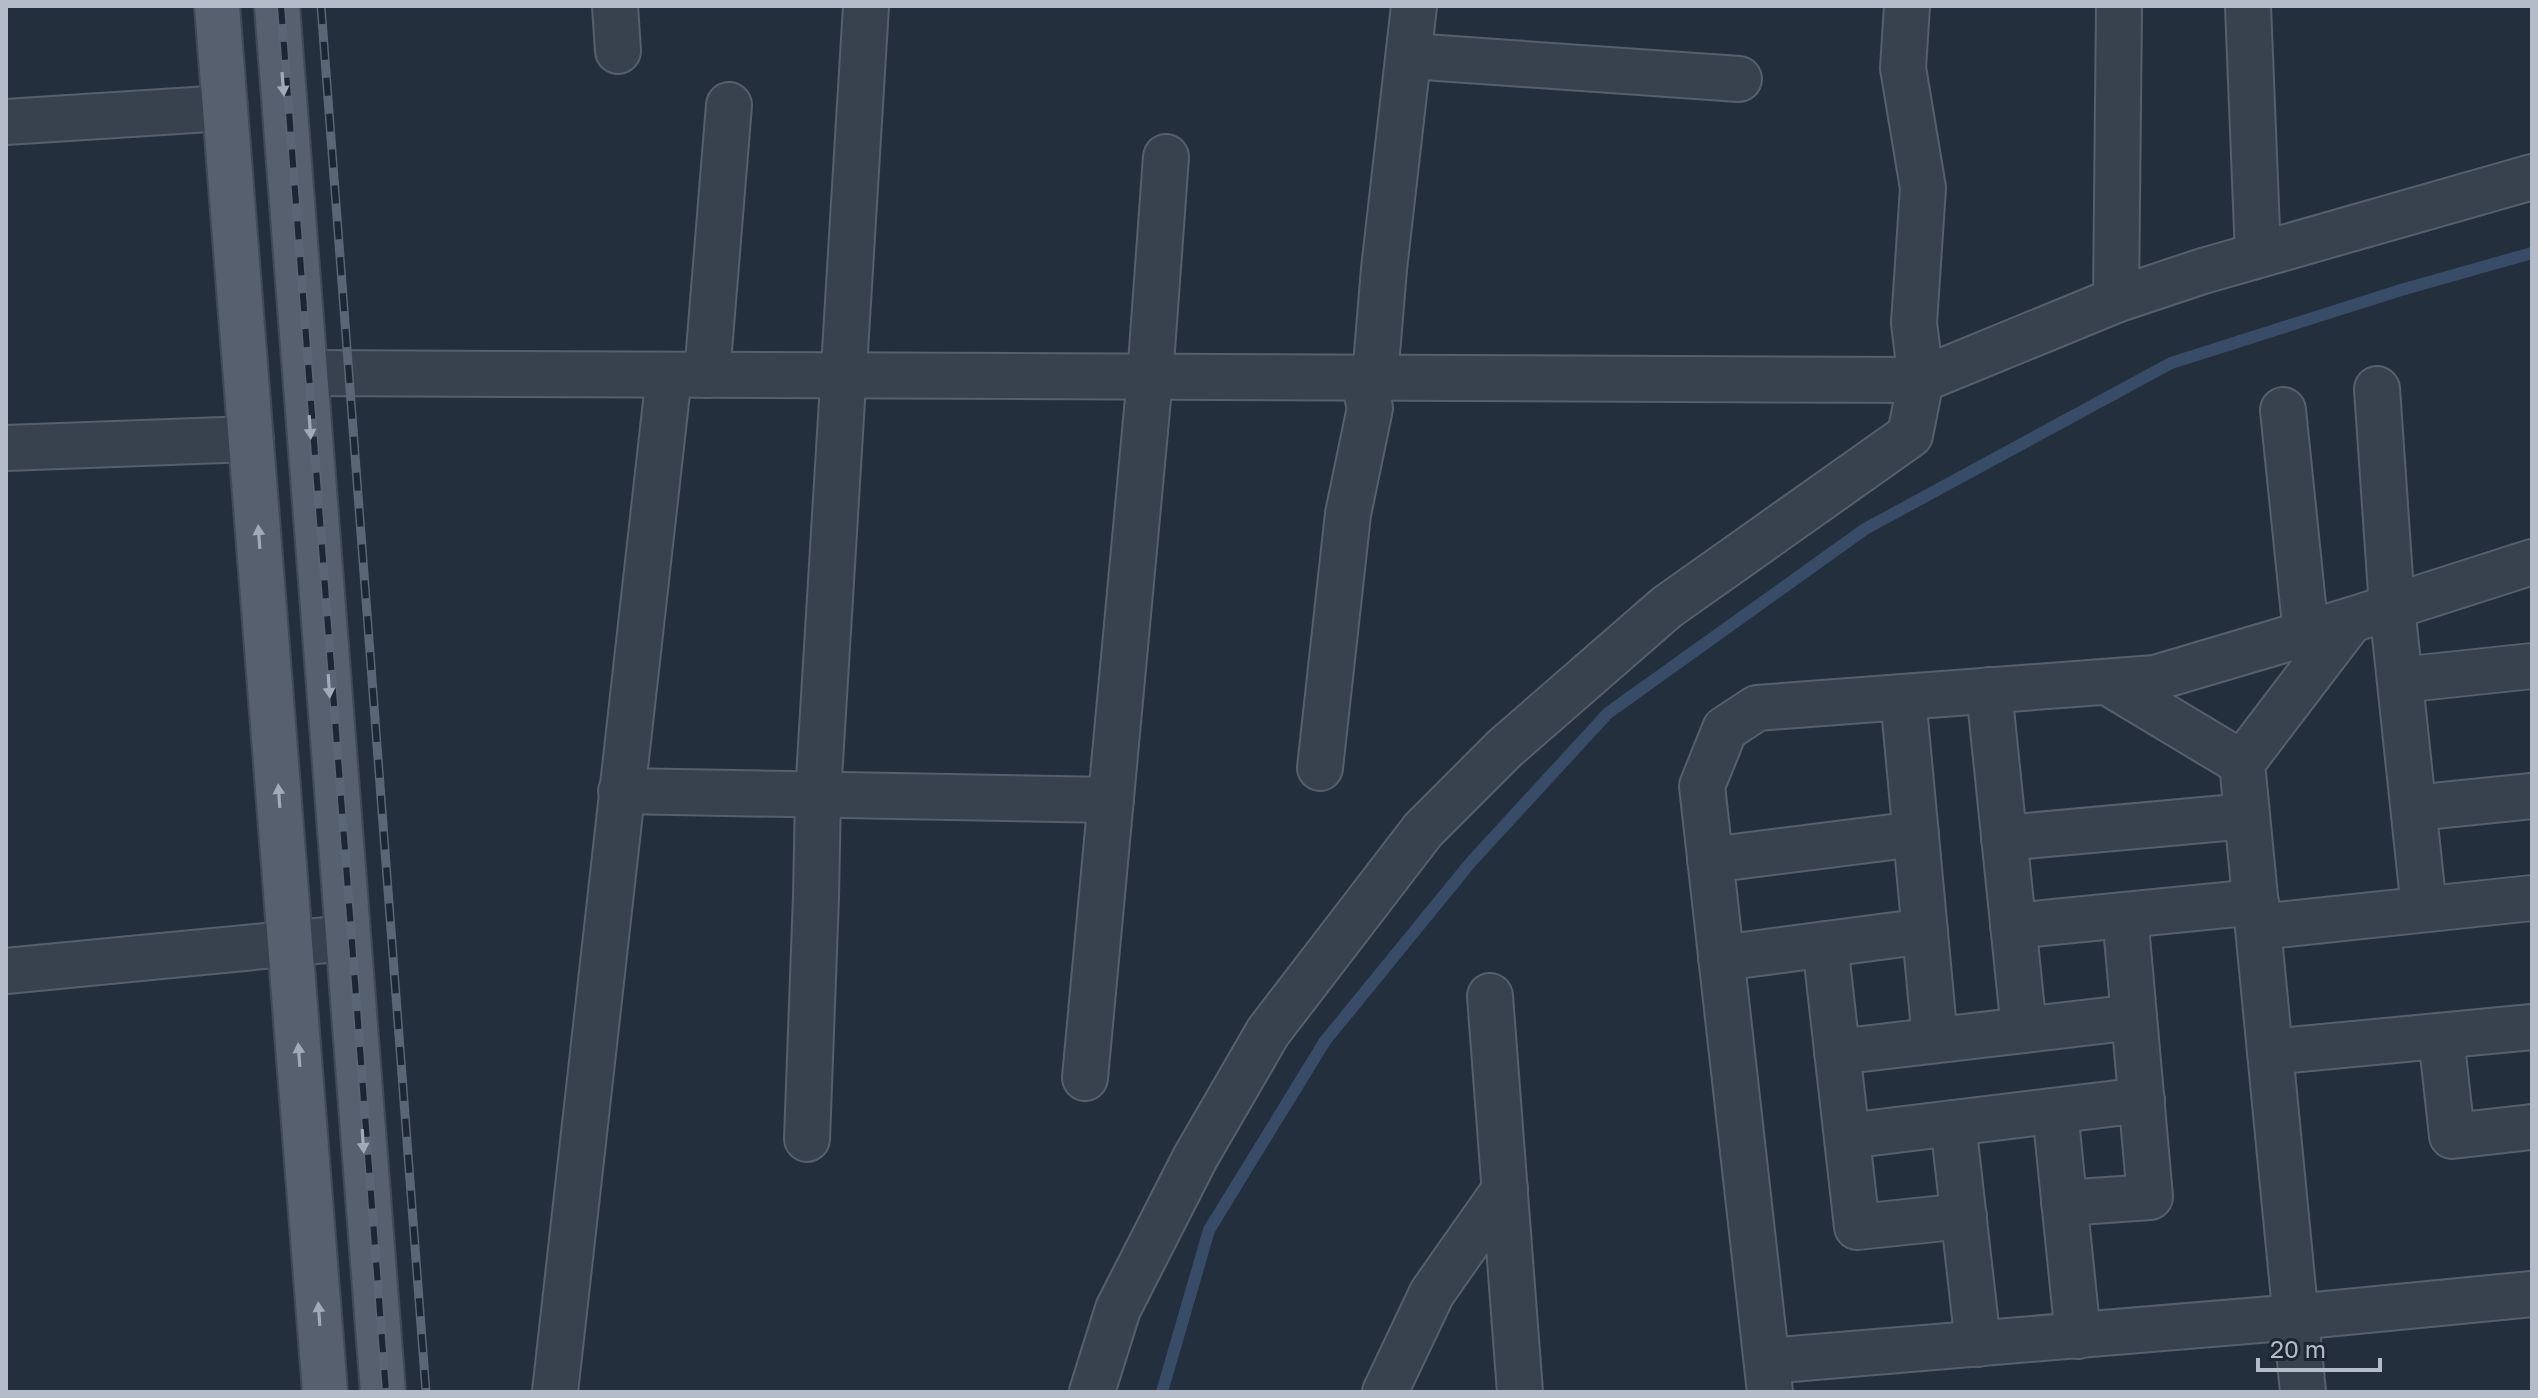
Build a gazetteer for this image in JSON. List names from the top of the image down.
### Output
{
  "scale_bar": "20 m"
}
